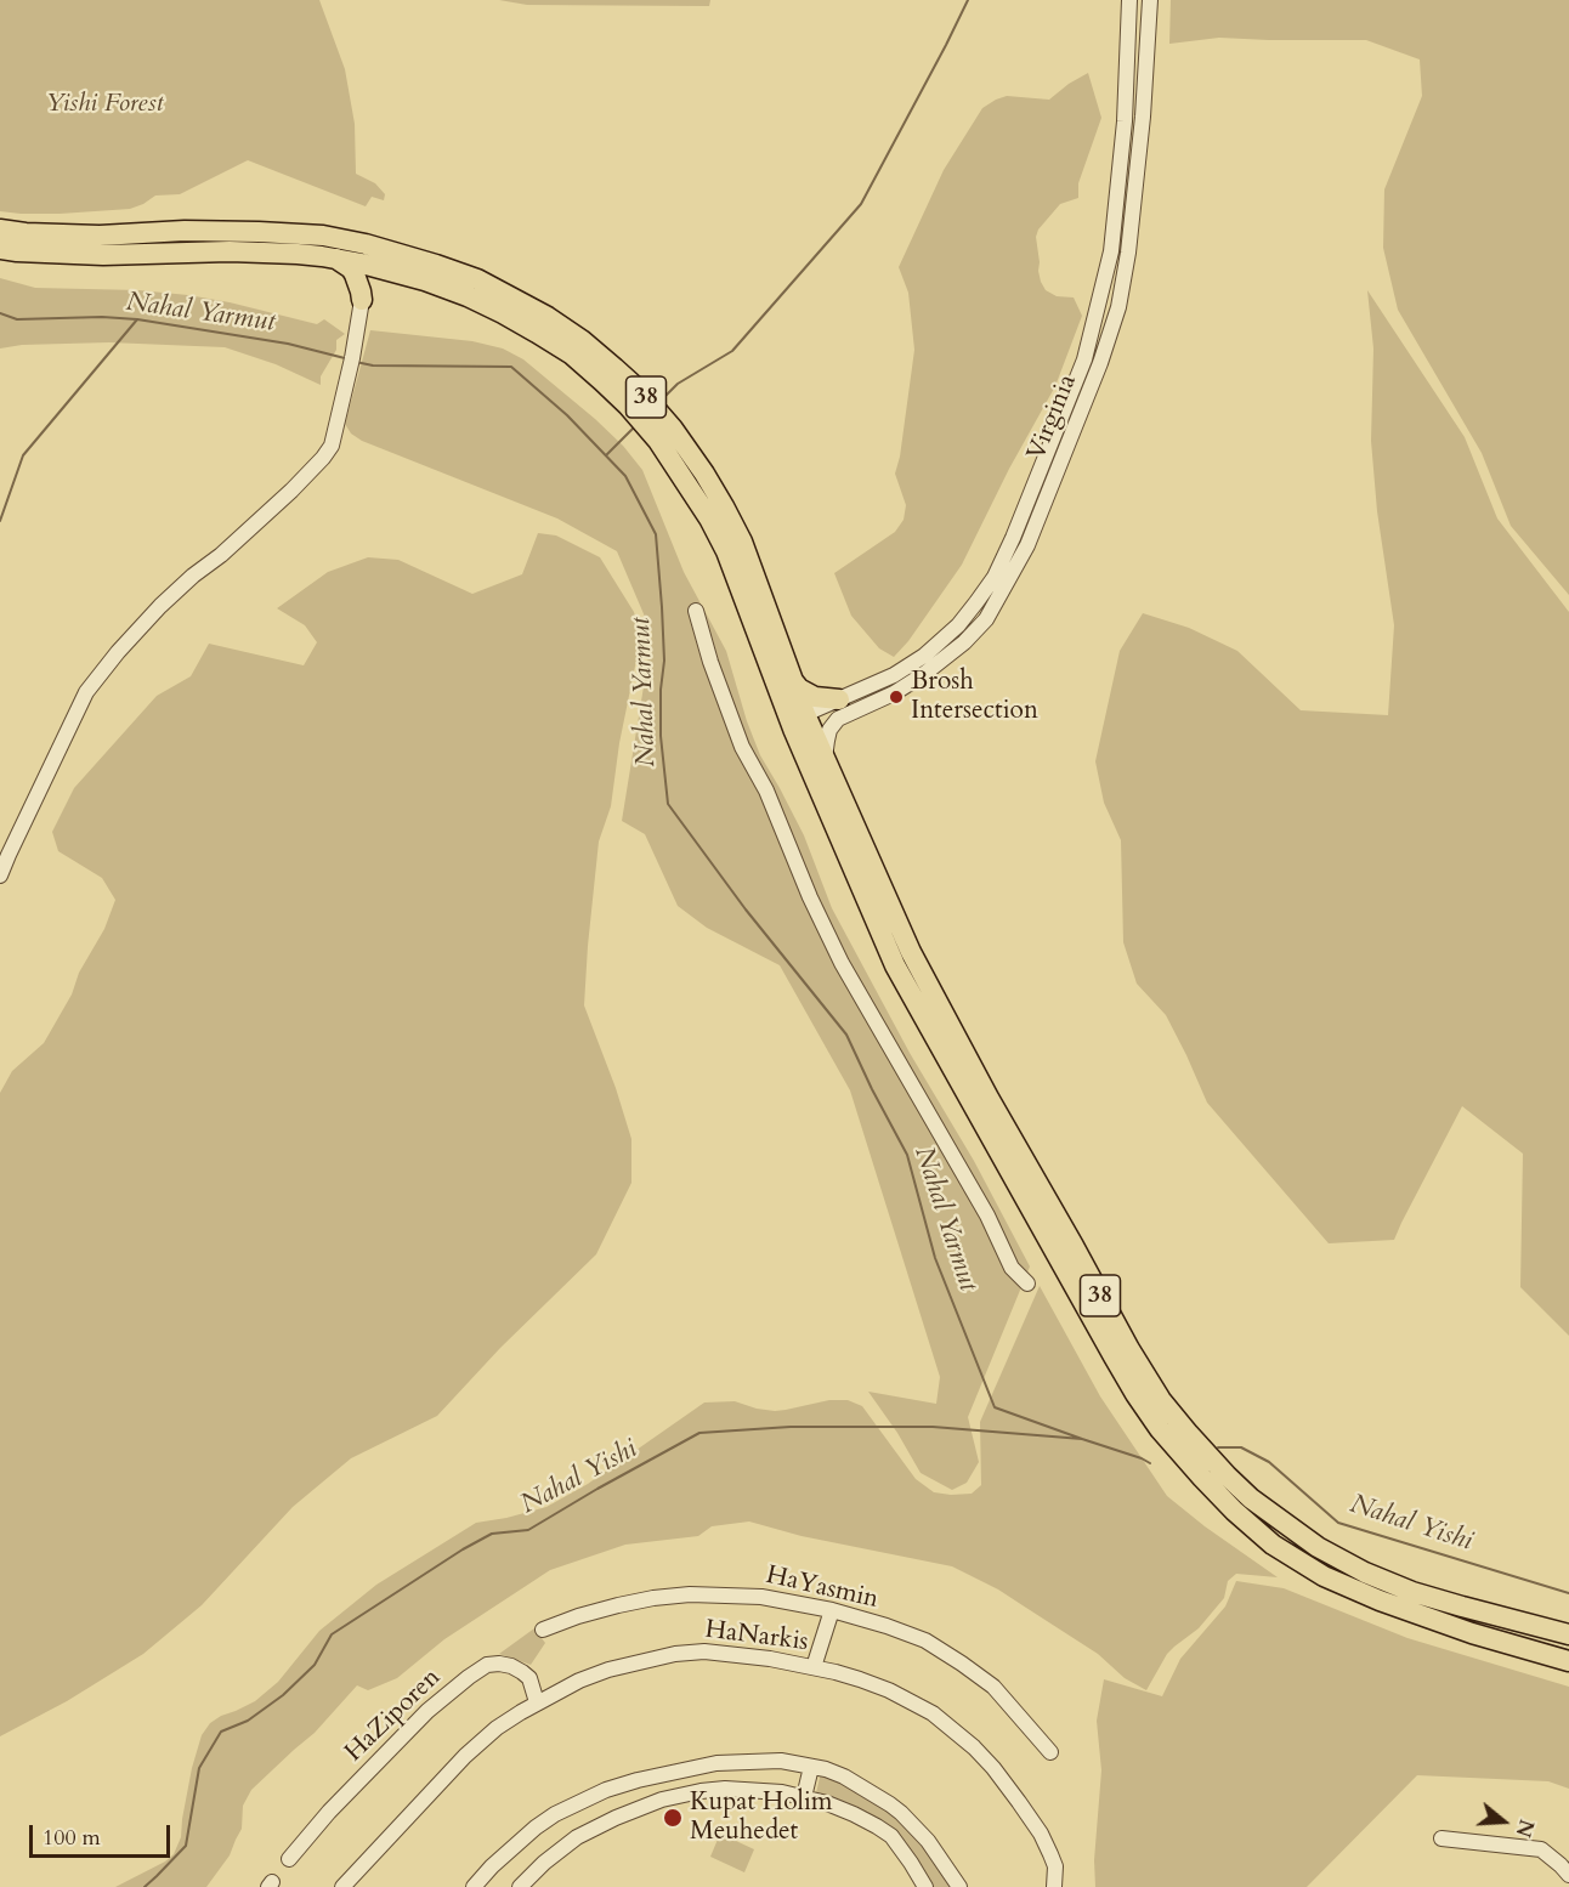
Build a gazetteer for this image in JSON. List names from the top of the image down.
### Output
{
  "streets": {
    "highway": ["38"],
    "street": [
      "Virginia",
      "HaYasmin",
      "HaNarkis",
      "HaZiporen"
    ]
  },
  "crossings": [
    ["38", "Virginia"],
    ["HaNarkis", "HaZiporen"]
  ],
  "water": ["Nahal Yarmut", "Nahal Yishi"],
  "parks": ["Yishi Forest"],
  "places": ["Brosh Intersection", "Kupat Holim Meuhedet"],
  "scale_bar": "100 m",
  "north": "right"
}
